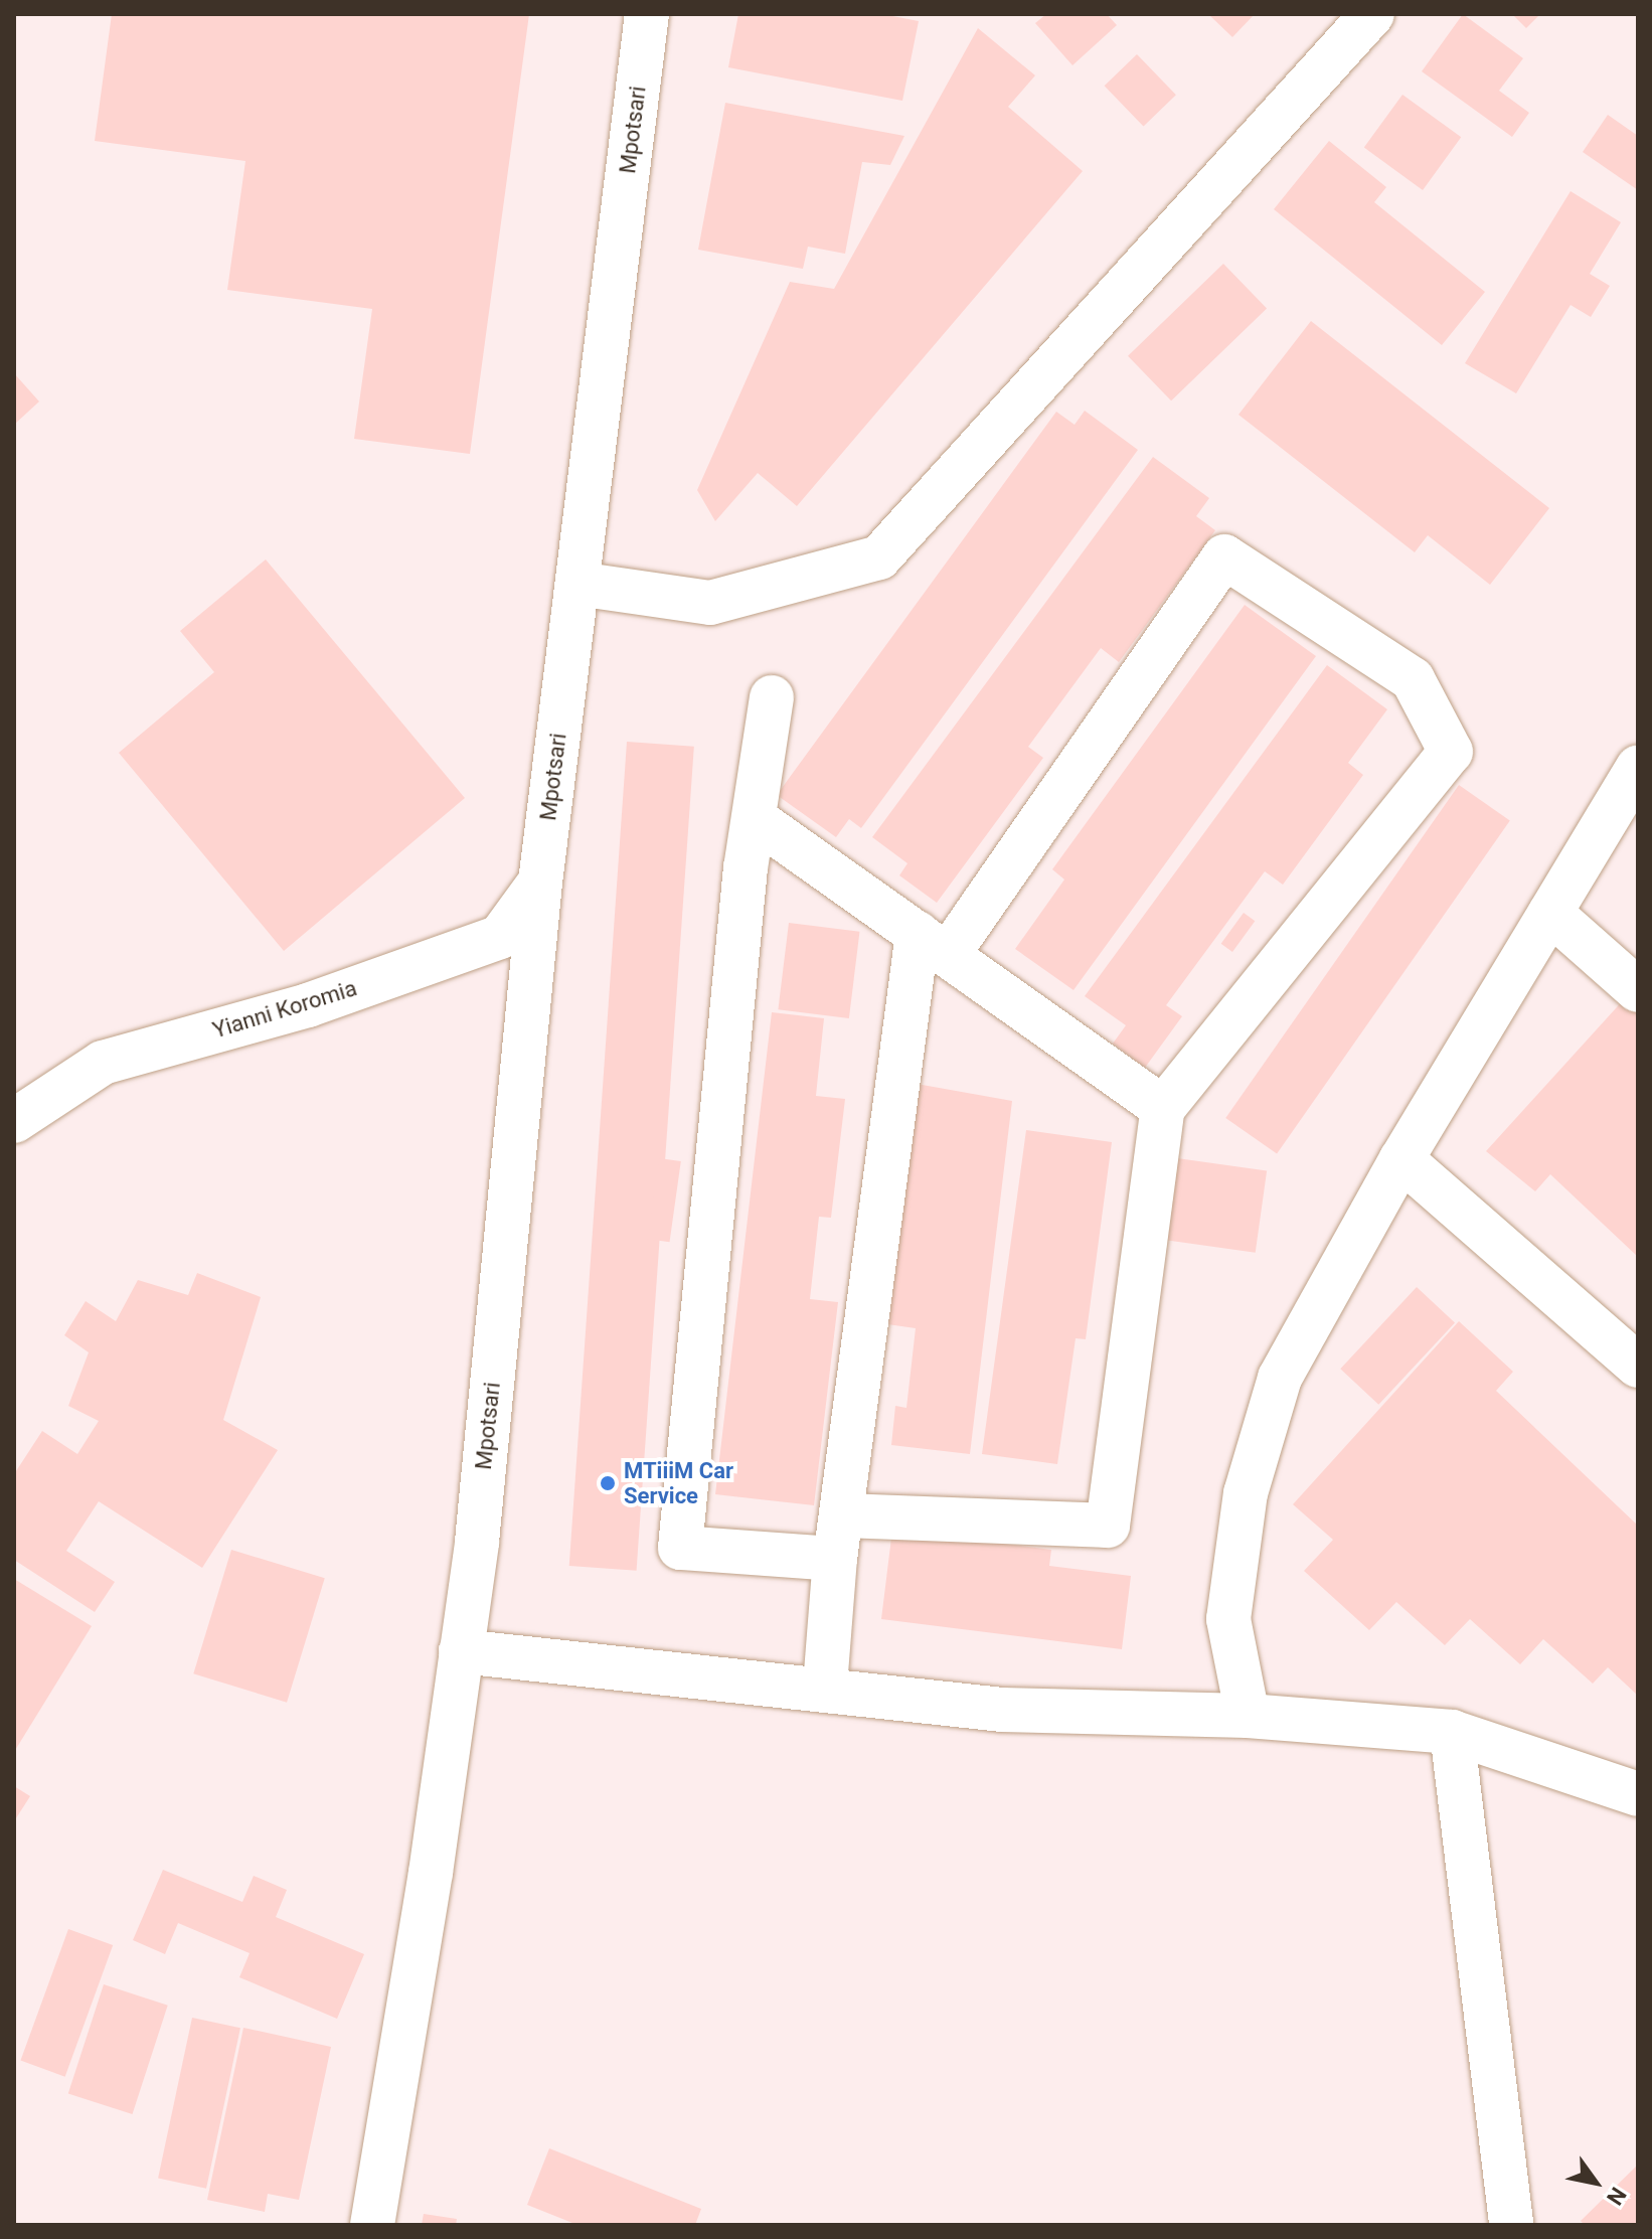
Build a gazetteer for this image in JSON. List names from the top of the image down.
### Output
{
  "streets": {
    "street": ["Mpotsari", "Yianni Koromia"]
  },
  "crossings": [
    ["Mpotsari", "Yianni Koromia"]
  ],
  "places": ["MTiiiM Car Service"],
  "north": "bottom right"
}
